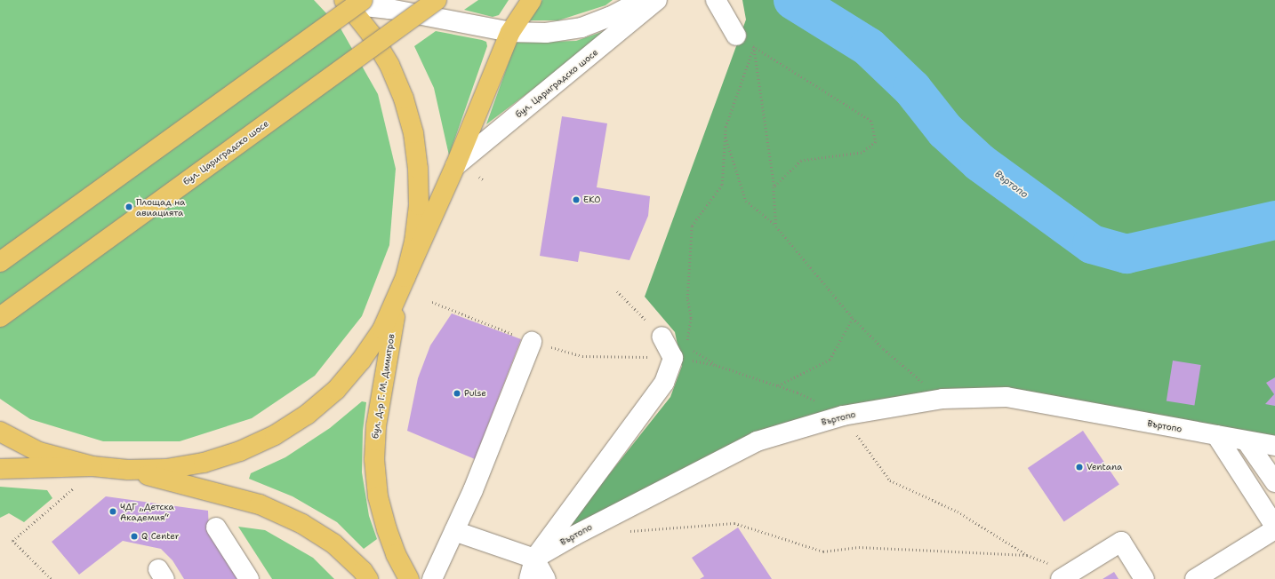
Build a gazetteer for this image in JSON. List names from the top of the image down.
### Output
{
  "streets": {
    "main road": ["бул. Цариградско шосе", "бул. Д-р Г. М. Димитров"],
    "street": ["Въртопо"]
  },
  "water": ["Въртопо"],
  "places": [
    "EKO",
    "Площад на авиацията",
    "Pulse",
    "Ventana",
    "ЧДГ „Детска Академия“",
    "Q Center"
  ]
}
